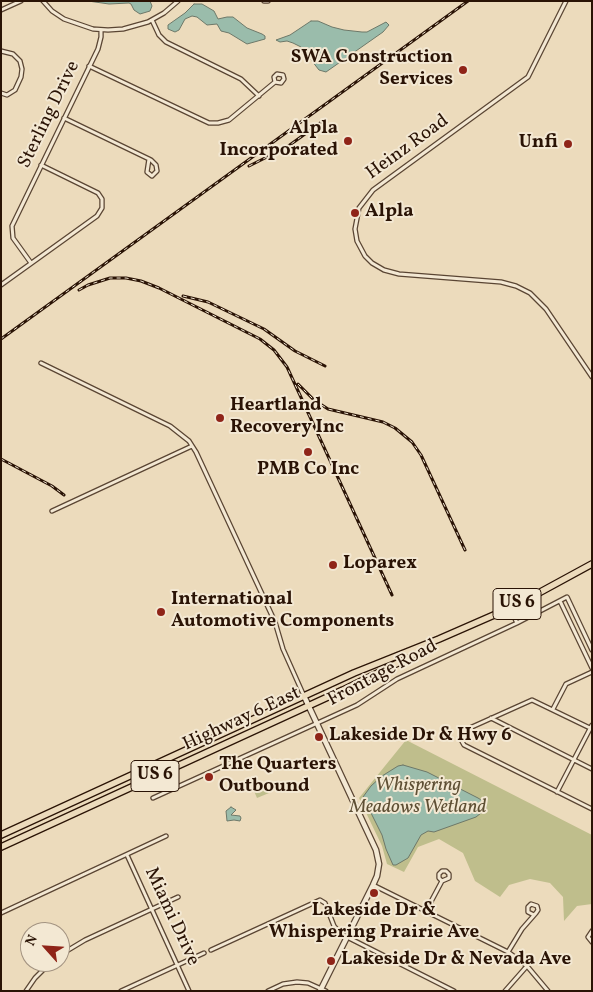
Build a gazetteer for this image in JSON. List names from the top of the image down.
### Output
{
  "streets": {
    "main road": ["US 6", "Highway 6 East"],
    "street": [
      "Sterling Drive",
      "Heinz Road",
      "Frontage Road",
      "Miami Drive"
    ]
  },
  "parks": ["Whispering Meadows Wetland"],
  "places": [
    "SWA Construction Services",
    "Alpla Incorporated",
    "Unfi",
    "Alpla",
    "Heartland Recovery Inc",
    "PMB Co Inc",
    "Loparex",
    "International Automotive Components",
    "Lakeside Dr & Hwy 6",
    "The Quarters Outbound",
    "Lakeside Dr & Whispering Prairie Ave",
    "Lakeside Dr & Nevada Ave"
  ],
  "north": "top left"
}
